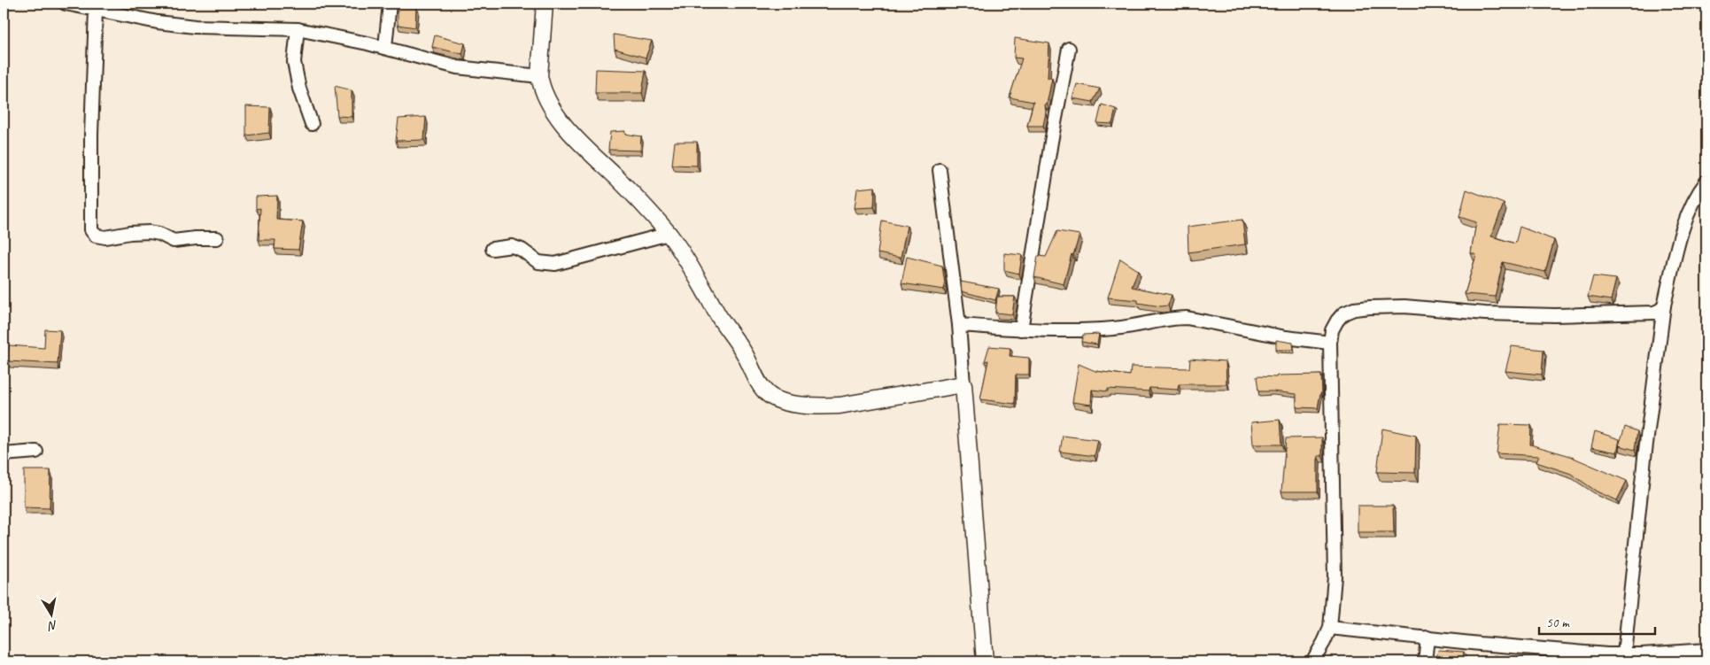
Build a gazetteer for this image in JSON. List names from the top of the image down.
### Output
{
  "scale_bar": "50 m",
  "north": "bottom"
}
